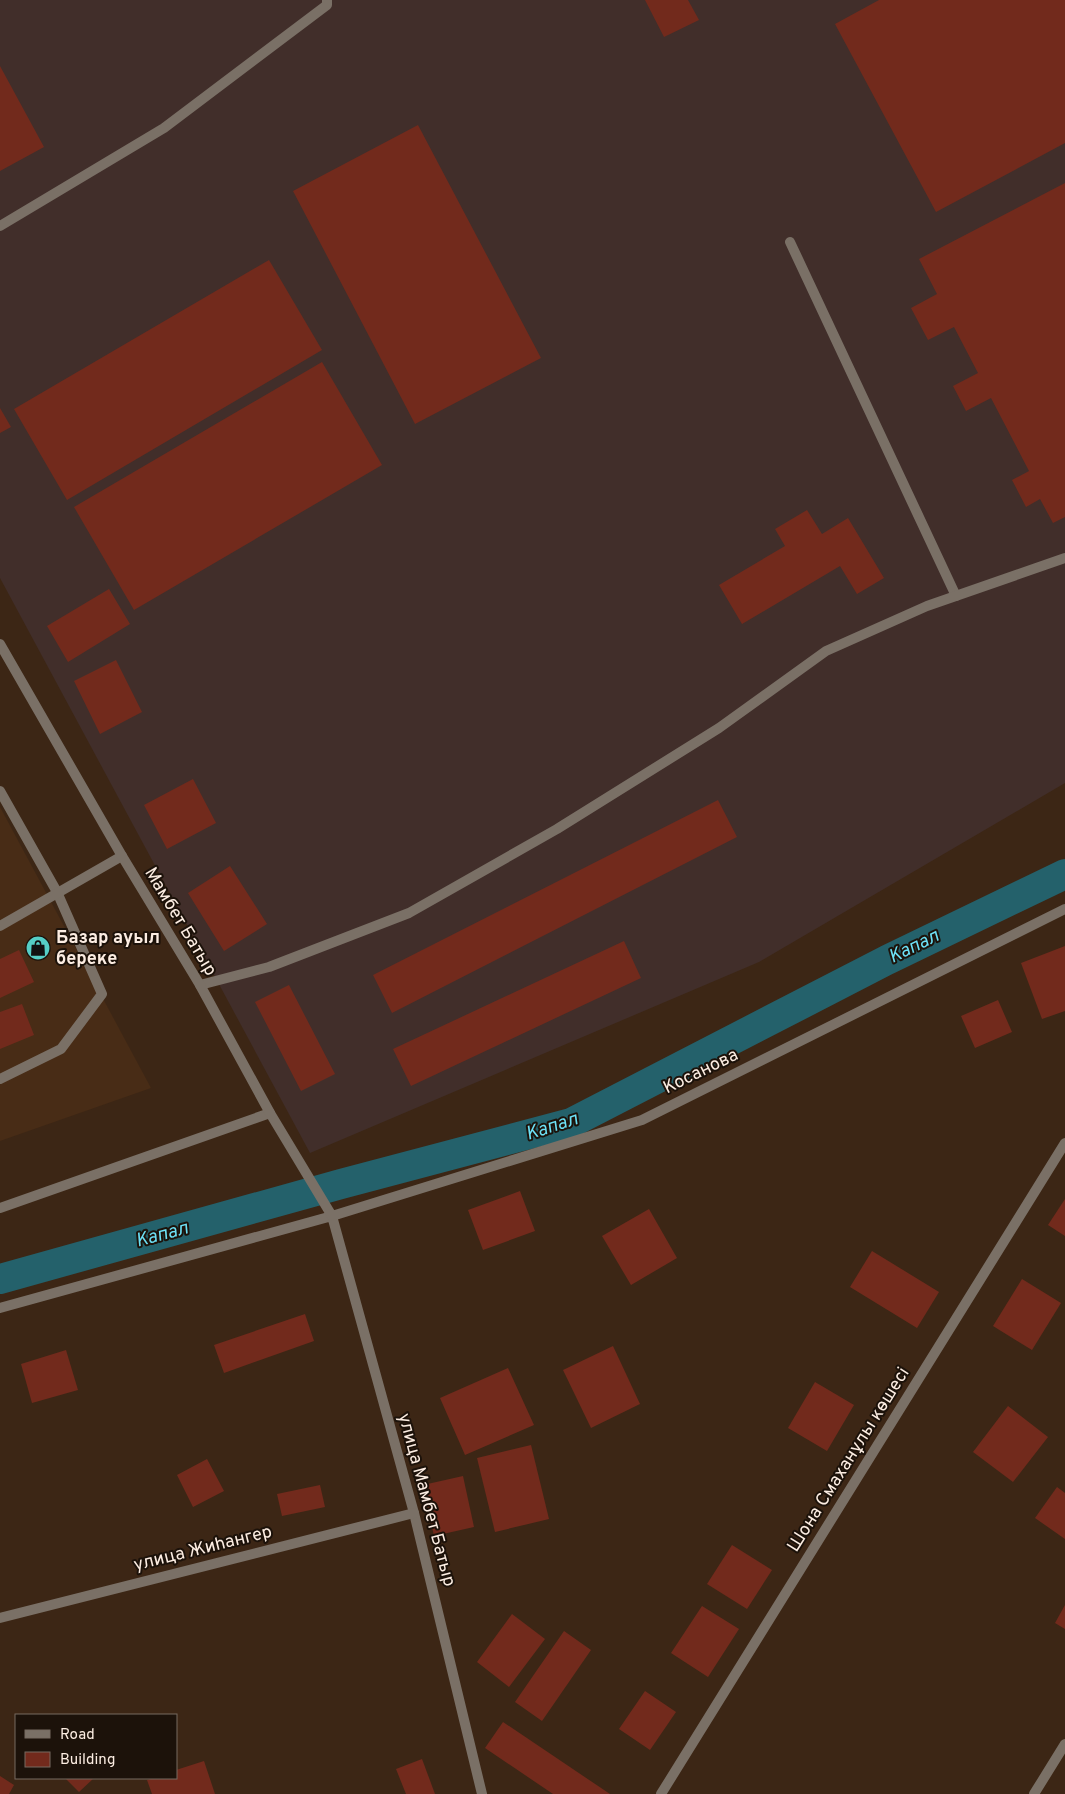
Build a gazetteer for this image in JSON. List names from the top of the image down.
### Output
{
  "streets": {
    "street": [
      "Мамбет Батыр",
      "Косанова",
      "Шона Смаханұлы көшесі",
      "улица Мамбет Батыр",
      "улица Жиhангер"
    ]
  },
  "crossings": [
    ["Мамбет Батыр", "Косанова"],
    ["Мамбет Батыр", "улица Мамбет Батыр"],
    ["Косанова", "улица Мамбет Батыр"],
    ["улица Мамбет Батыр", "улица Жиhангер"]
  ],
  "water": ["Капал"],
  "places": {
    "shop": ["Базар ауыл береке"]
  },
  "legend": ["Road", "Building"]
}
